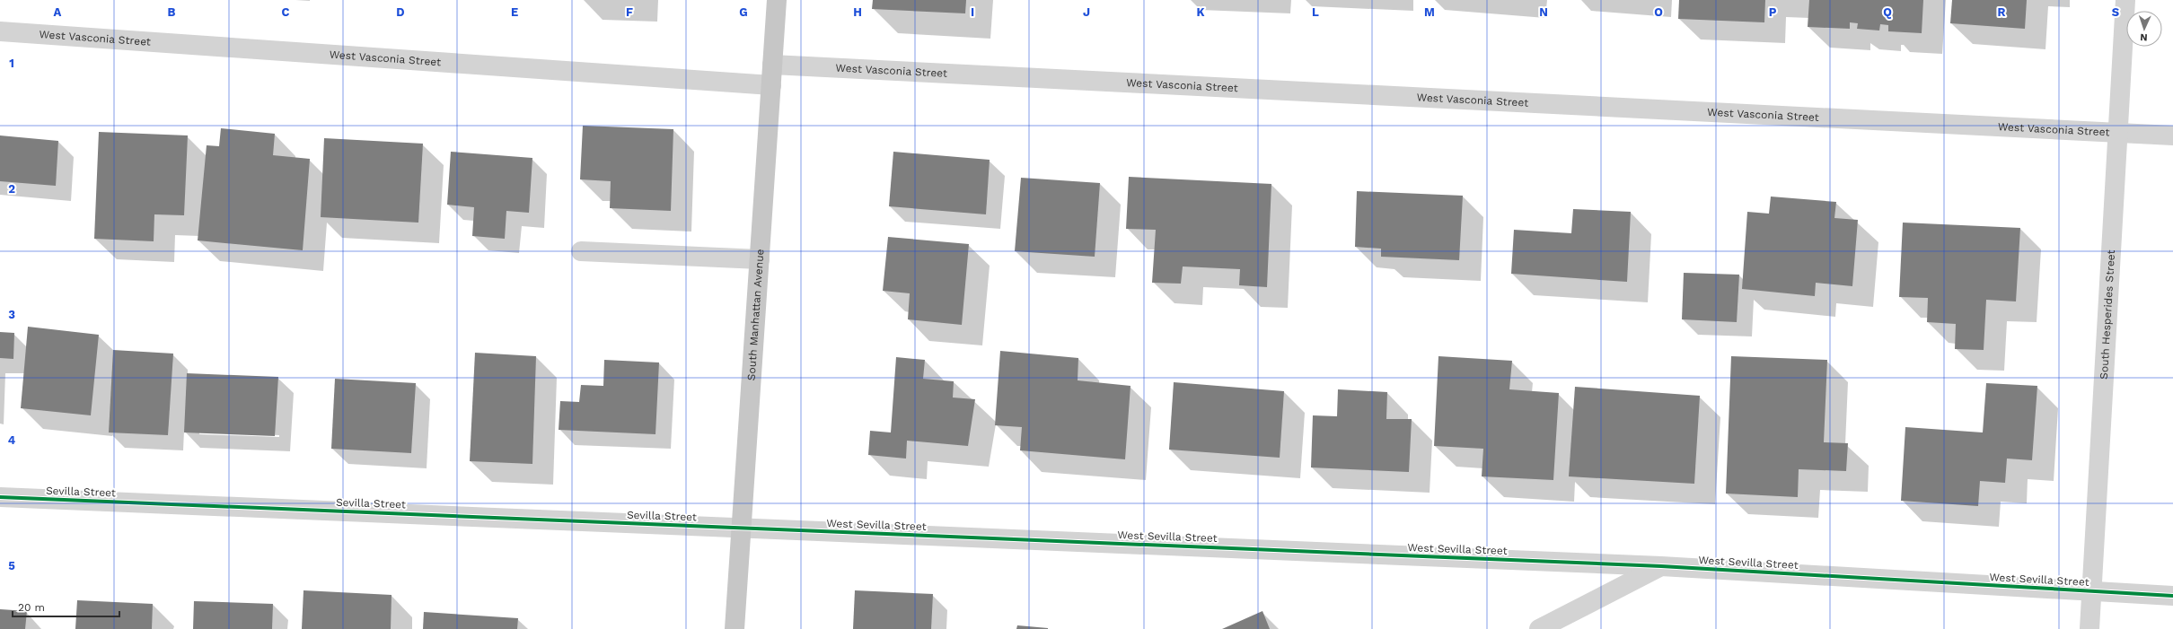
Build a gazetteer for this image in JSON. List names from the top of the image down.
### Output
{
  "streets": {
    "main road": ["South Manhattan Avenue"],
    "street": [
      "West Vasconia Street",
      "South Hesperides Street",
      "Sevilla Street",
      "West Sevilla Street"
    ]
  },
  "crossings": [
    ["West Vasconia Street", "South Manhattan Avenue"],
    ["West Vasconia Street", "South Hesperides Street"],
    ["South Manhattan Avenue", "Sevilla Street"],
    ["South Manhattan Avenue", "West Sevilla Street"],
    ["South Hesperides Street", "West Sevilla Street"],
    ["Sevilla Street", "West Sevilla Street"]
  ],
  "scale_bar": "20 m",
  "north": "bottom",
  "grid": {
    "columns": [
      "A",
      "B",
      "C",
      "D",
      "E",
      "F",
      "G",
      "H",
      "I",
      "J",
      "K",
      "L",
      "M",
      "N",
      "O",
      "P",
      "Q",
      "R",
      "S"
    ],
    "rows": [
      "1",
      "2",
      "3",
      "4",
      "5"
    ]
  }
}
